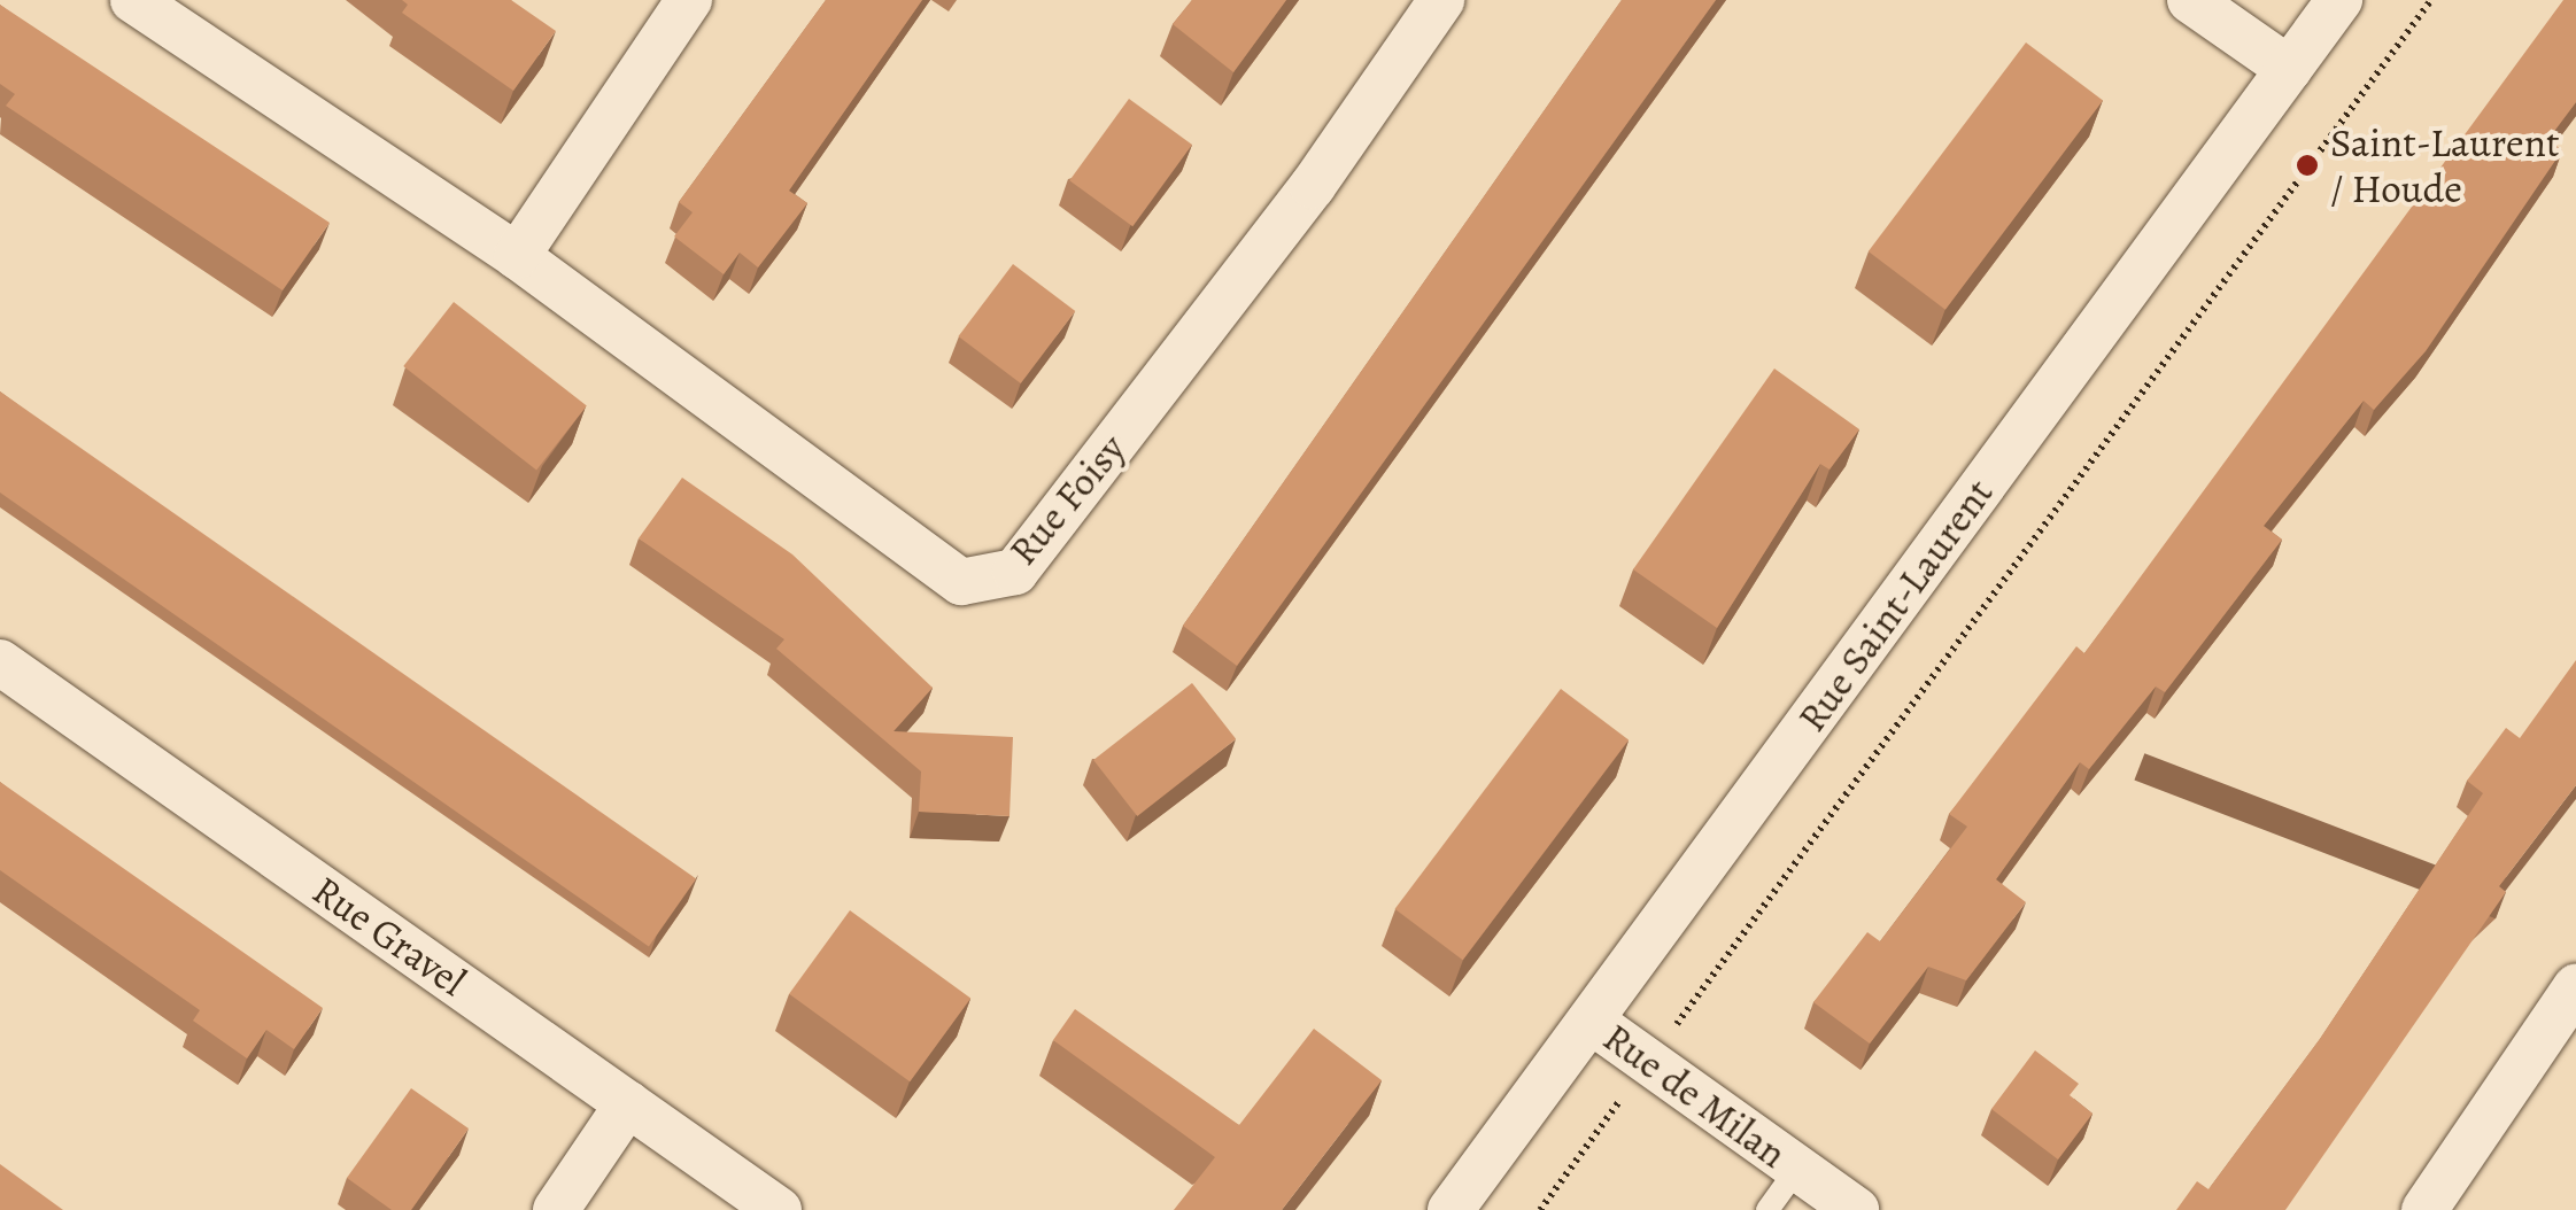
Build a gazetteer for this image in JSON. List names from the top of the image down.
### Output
{
  "streets": {
    "street": [
      "Rue Foisy",
      "Rue Saint-Laurent",
      "Rue Gravel",
      "Rue de Milan"
    ]
  },
  "crossings": [
    ["Rue Saint-Laurent", "Rue de Milan"]
  ],
  "places": ["Saint-Laurent / Houde"]
}
